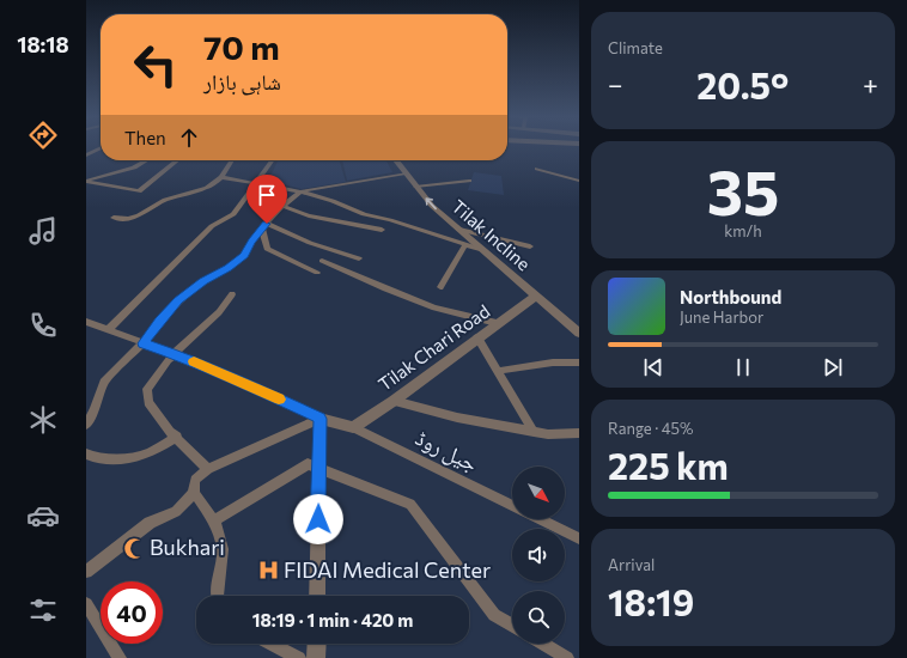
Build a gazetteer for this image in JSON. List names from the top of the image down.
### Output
{
  "streets": {
    "street": ["Tilak Incline", "Tilak Chari Road", "جیل روڈ"]
  },
  "crossings": [
    ["Tilak Incline", "Tilak Chari Road"],
    ["Tilak Chari Road", "جیل روڈ"]
  ],
  "places": {
    "mosque": ["Bukhari"],
    "hospital": ["FIDAI Medical Center"]
  },
  "north": "bottom right",
  "page": {
    "tabs": "18:18",
    "tile": [
      "Climate",
      ["35", "km/h"],
      ["Range · 45%", "225 km"],
      ["Arrival", "18:19"]
    ],
    "turn": ["70 m", "شاہی بازار"],
    "heat": ["−", "20.5°", "+"],
    "then": "Then",
    "song": ["Northbound", "June Harbor"],
    "limit": "40",
    "trip": "18:19 · 1 min · 420 m"
  }
}
